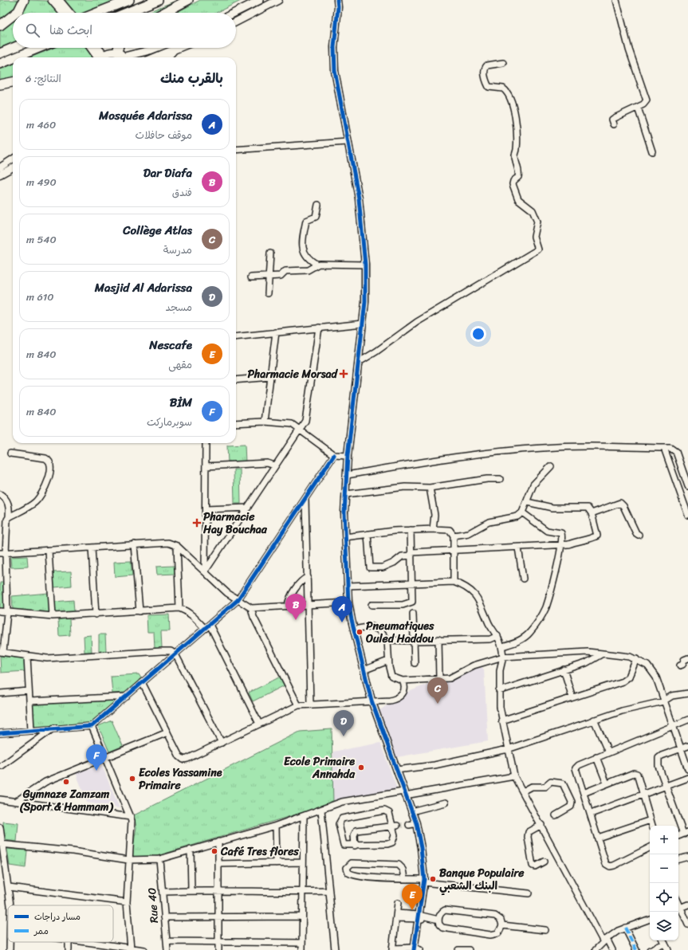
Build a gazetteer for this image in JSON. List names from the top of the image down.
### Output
{
  "streets": {
    "street": ["Rue 40"]
  },
  "places": {
    "health": ["Pharmacie Morsad", "Pharmacie Hay Bouchaa"],
    "other": [
      "Pneumatiques Ouled Haddou",
      "Ecole Primaire Annahda",
      "Ecoles Yassamine Primaire",
      "Gymnaze Zamzam (Sport & Hammam)",
      "Café Tres flores",
      "Banque Populaire البنك الشعبي"
    ]
  },
  "legend": ["مسار دراجات", "ممر"],
  "page": {
    "search": "ابحث هنا",
    "heading": ["بالقرب منك", "النتائج: 6"],
    "list": [
      {
        "mark": "A",
        "name": "Mosquée Adarissa",
        "note": "موقف حافلات",
        "value": "460 m"
      },
      {
        "mark": "B",
        "name": "Dar Diafa",
        "note": "فندق",
        "value": "490 m"
      },
      {
        "mark": "C",
        "name": "Collège Atlas",
        "note": "مدرسة",
        "value": "540 m"
      },
      {
        "mark": "D",
        "name": "Masjid Al Adarissa",
        "note": "مسجد",
        "value": "610 m"
      },
      {
        "mark": "E",
        "name": "Nescafe",
        "note": "مقهى",
        "value": "840 m"
      },
      {
        "mark": "F",
        "name": "BİM",
        "note": "سوبرماركت",
        "value": "840 m"
      }
    ],
    "pins": [
      "B",
      "A",
      "C",
      "D",
      "F",
      "E"
    ],
    "map_buttons": ["+", "−"]
  }
}
